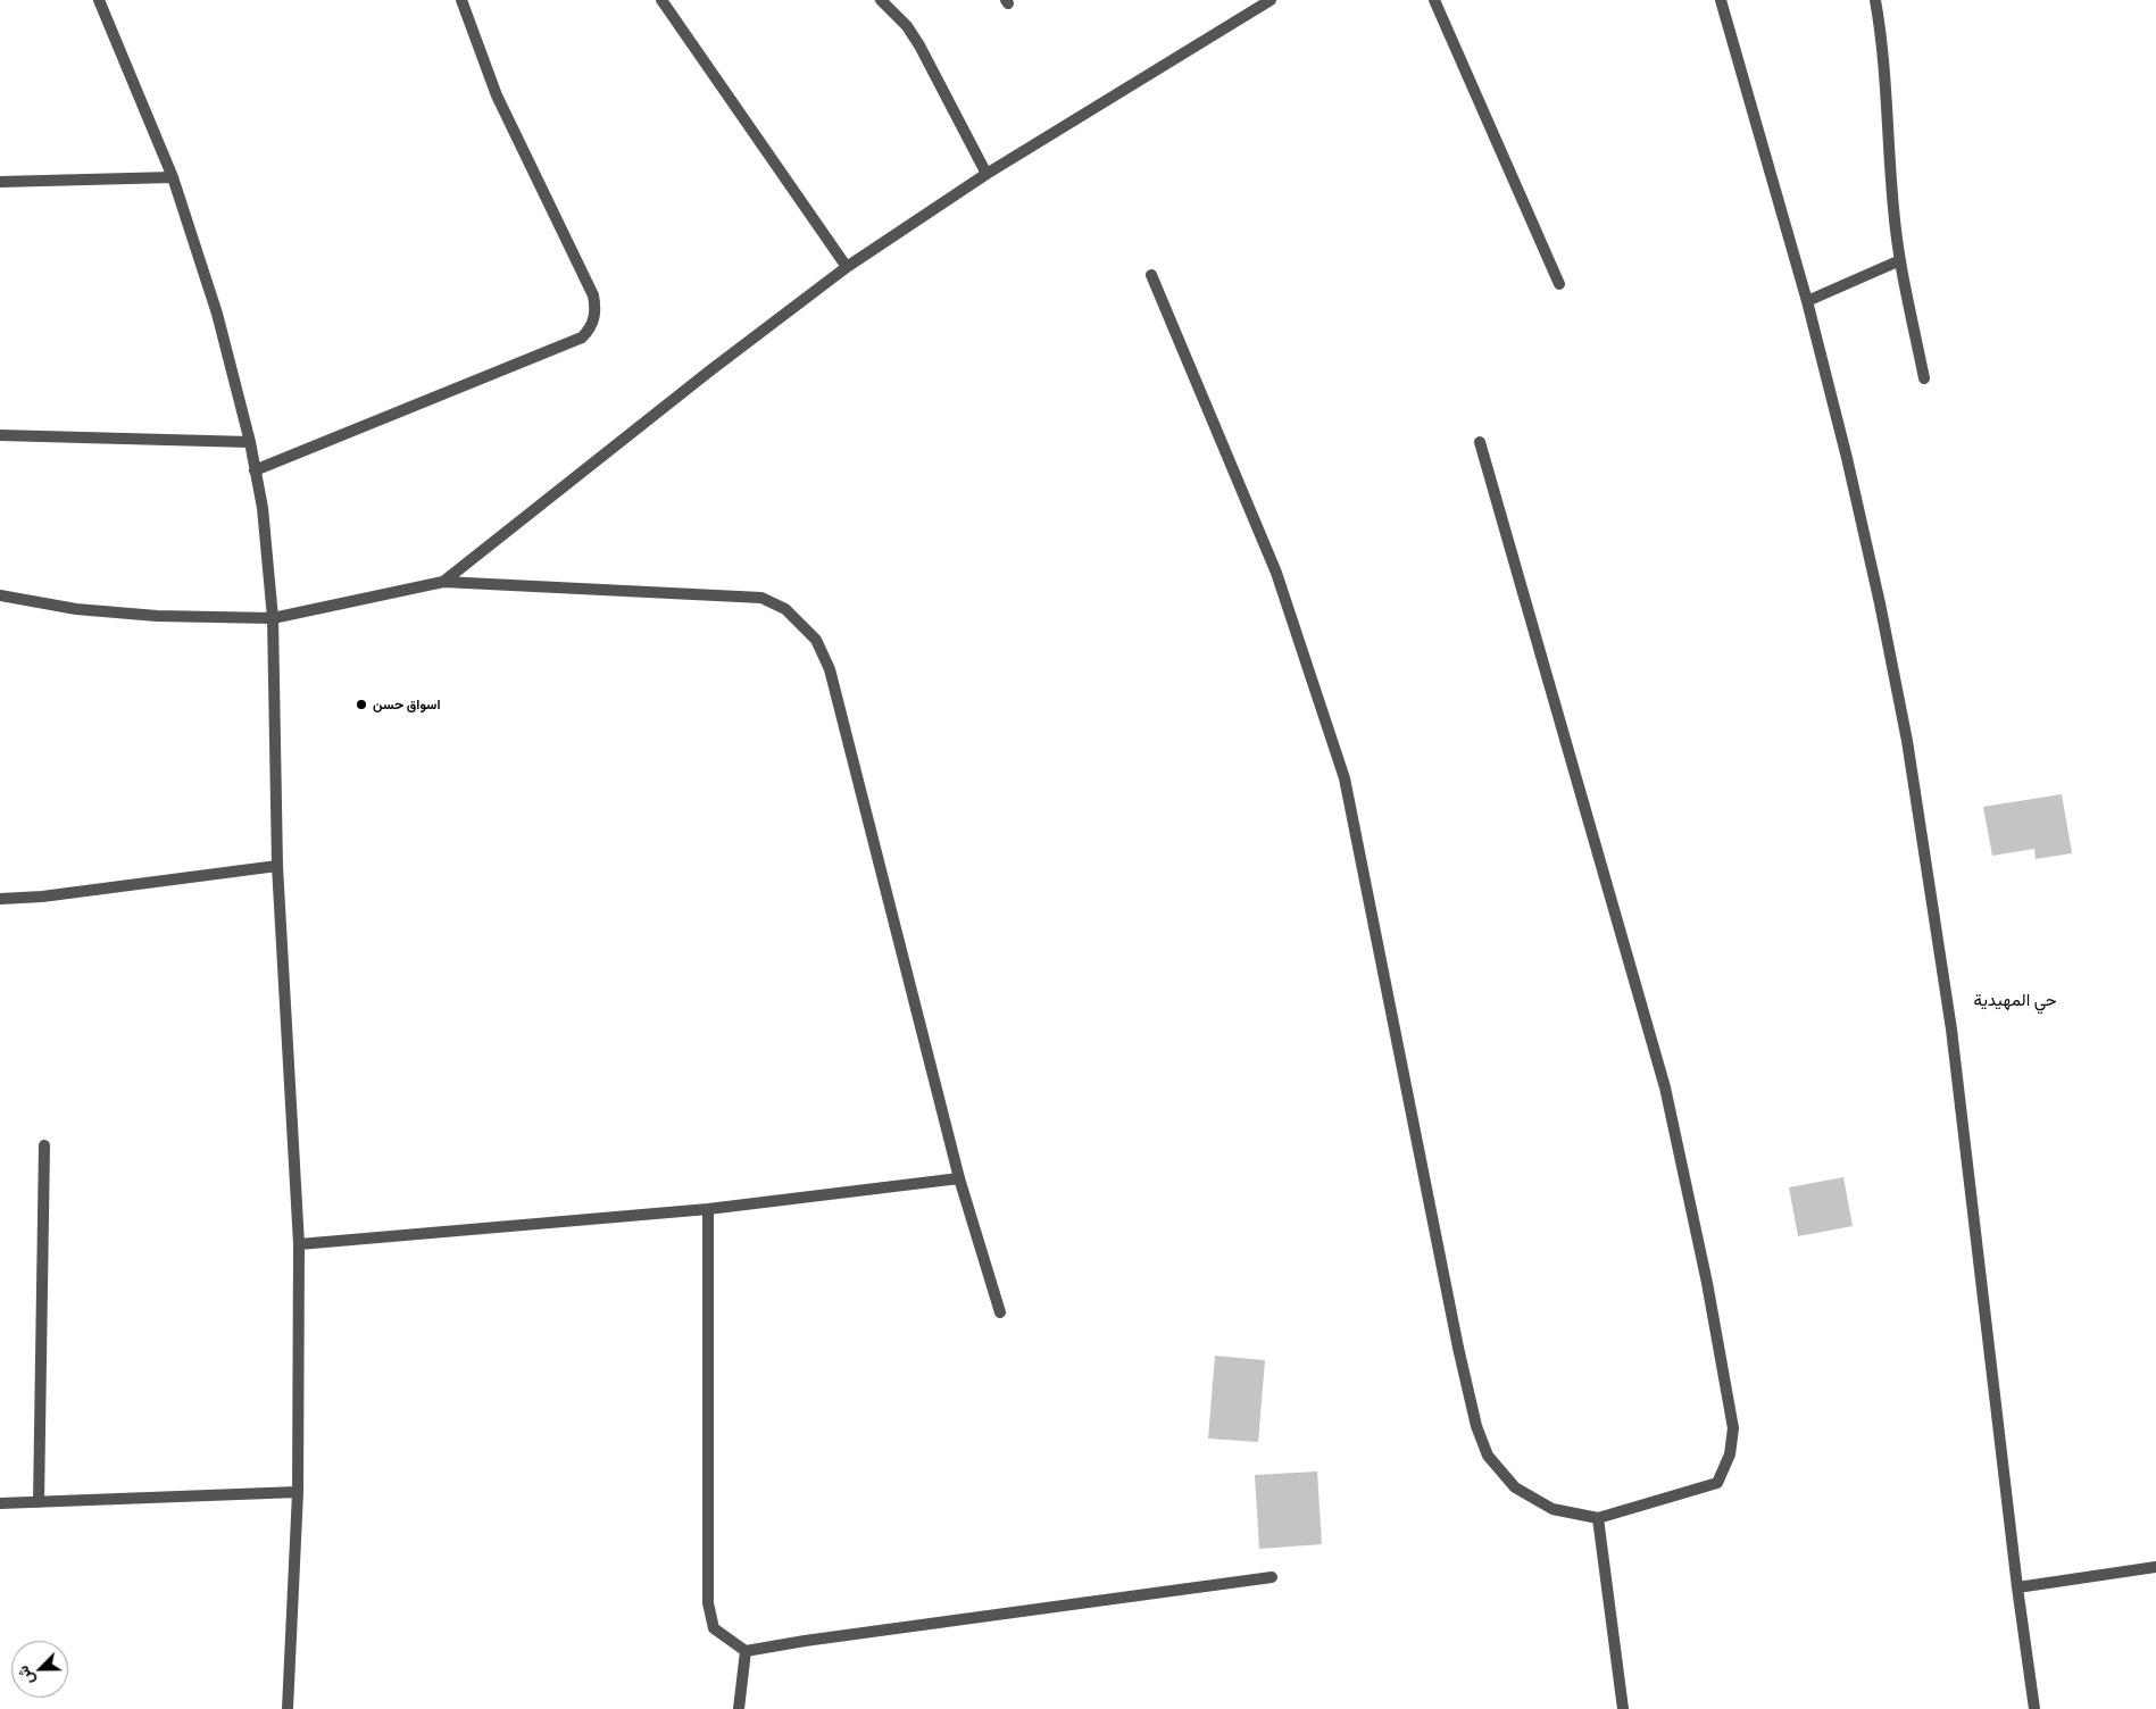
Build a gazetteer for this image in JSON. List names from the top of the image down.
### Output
{
  "districts": ["حي المهيدية"],
  "places": ["اسواق حسن"],
  "north": "bottom left"
}
